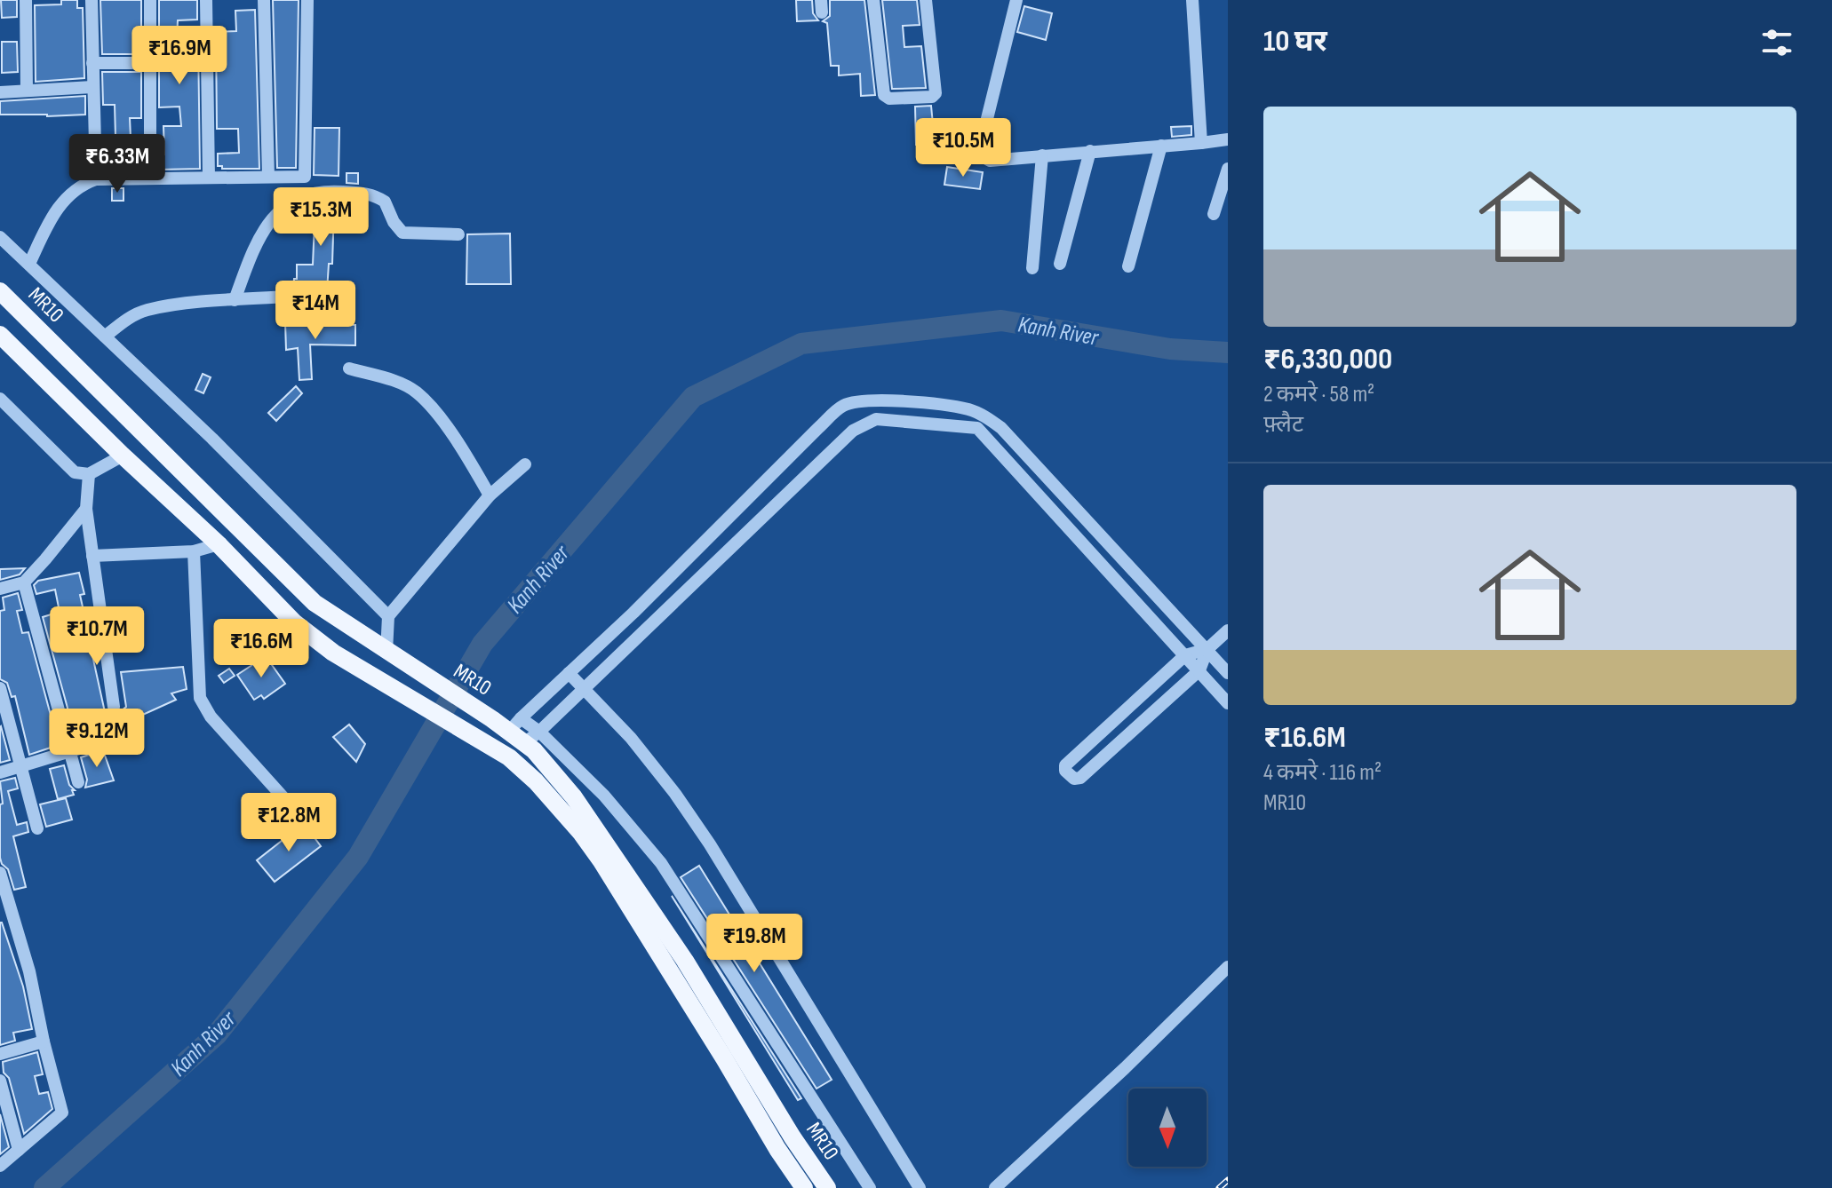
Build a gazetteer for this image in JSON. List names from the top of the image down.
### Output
{
  "streets": {
    "main road": ["MR10"]
  },
  "water": ["Kanh River"],
  "north": "bottom",
  "page": {
    "heading": "10 घर",
    "price": [
      "₹16.9M",
      "₹10.5M",
      "₹6.33M",
      "₹15.3M",
      "₹14M",
      "₹10.7M",
      "₹16.6M",
      "₹9.12M",
      "₹12.8M",
      "₹19.8M"
    ],
    "list": [
      {
        "name": "₹6,330,000",
        "note": "2 कमरे · 58 m² · फ़्लैट"
      },
      {
        "name": "₹16.6M",
        "note": "4 कमरे · 116 m² · MR10"
      }
    ]
  }
}
